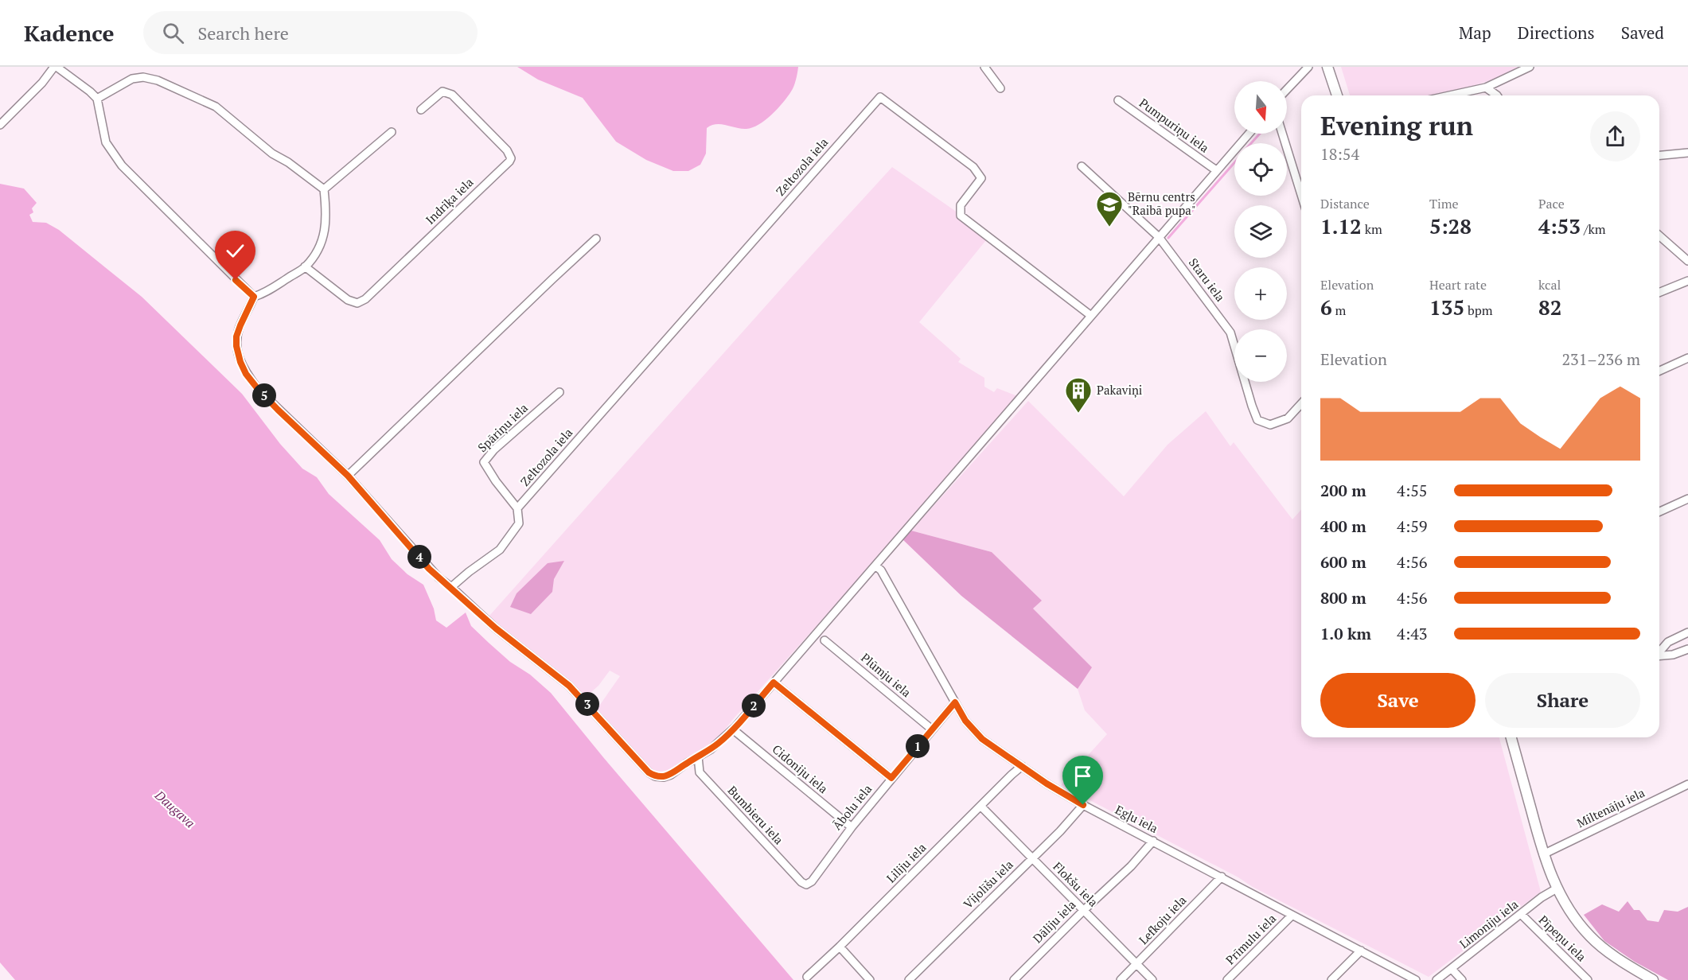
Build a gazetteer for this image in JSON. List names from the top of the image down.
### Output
{
  "streets": {
    "street": [
      "Pumpuriņu iela",
      "Zeltozola iela",
      "Indriķa iela",
      "Staru iela",
      "Spāriņu iela",
      "Plūmju iela",
      "Cidoniju iela",
      "Ābolu iela",
      "Miltenāju iela",
      "Bumbieru iela",
      "Egļu iela",
      "Liliju iela",
      "Vijolīšu iela",
      "Flokšu iela",
      "Lefkoju iela",
      "Dāliju iela",
      "Limoniju iela",
      "Pīpeņu iela",
      "Prīmulu iela"
    ]
  },
  "crossings": [
    ["Zeltozola iela", "Spāriņu iela"],
    ["Plūmju iela", "Ābolu iela"],
    ["Cidoniju iela", "Ābolu iela"],
    ["Ābolu iela", "Bumbieru iela"],
    ["Ābolu iela", "Egļu iela"],
    ["Egļu iela", "Liliju iela"],
    ["Egļu iela", "Vijolīšu iela"],
    ["Egļu iela", "Lefkoju iela"],
    ["Egļu iela", "Dāliju iela"],
    ["Egļu iela", "Prīmulu iela"],
    ["Liliju iela", "Flokšu iela"],
    ["Vijolīšu iela", "Flokšu iela"],
    ["Flokšu iela", "Lefkoju iela"],
    ["Flokšu iela", "Dāliju iela"],
    ["Limoniju iela", "Pīpeņu iela"]
  ],
  "water": ["Daugava"],
  "places": {
    "school or university": ["Bērnu centrs \"Raibā pupa\""],
    "building": ["Pakaviņi"]
  },
  "north": "bottom",
  "page": {
    "header": "Kadence",
    "search": "Search here",
    "nav": ["Map", "Directions", "Saved"],
    "map_buttons": ["+", "−"],
    "heading": ["Evening run", "18:54"],
    "stats": [
      ["Distance", "1.12 km"],
      ["Time", "5:28"],
      ["Pace", "4:53 /km"],
      ["Elevation", "6 m"],
      ["Heart rate", "135 bpm"],
      ["kcal", "82"]
    ],
    "chart": ["Elevation", "231–236 m"],
    "pins": [
      "5",
      "4",
      "3",
      "2",
      "1"
    ],
    "list": [
      {
        "name": "200 m",
        "note": "4:55"
      },
      {
        "name": "400 m",
        "note": "4:59"
      },
      {
        "name": "600 m",
        "note": "4:56"
      },
      {
        "name": "800 m",
        "note": "4:56"
      },
      {
        "name": "1.0 km",
        "note": "4:43"
      }
    ],
    "buttons": ["Save", "Share"]
  }
}
